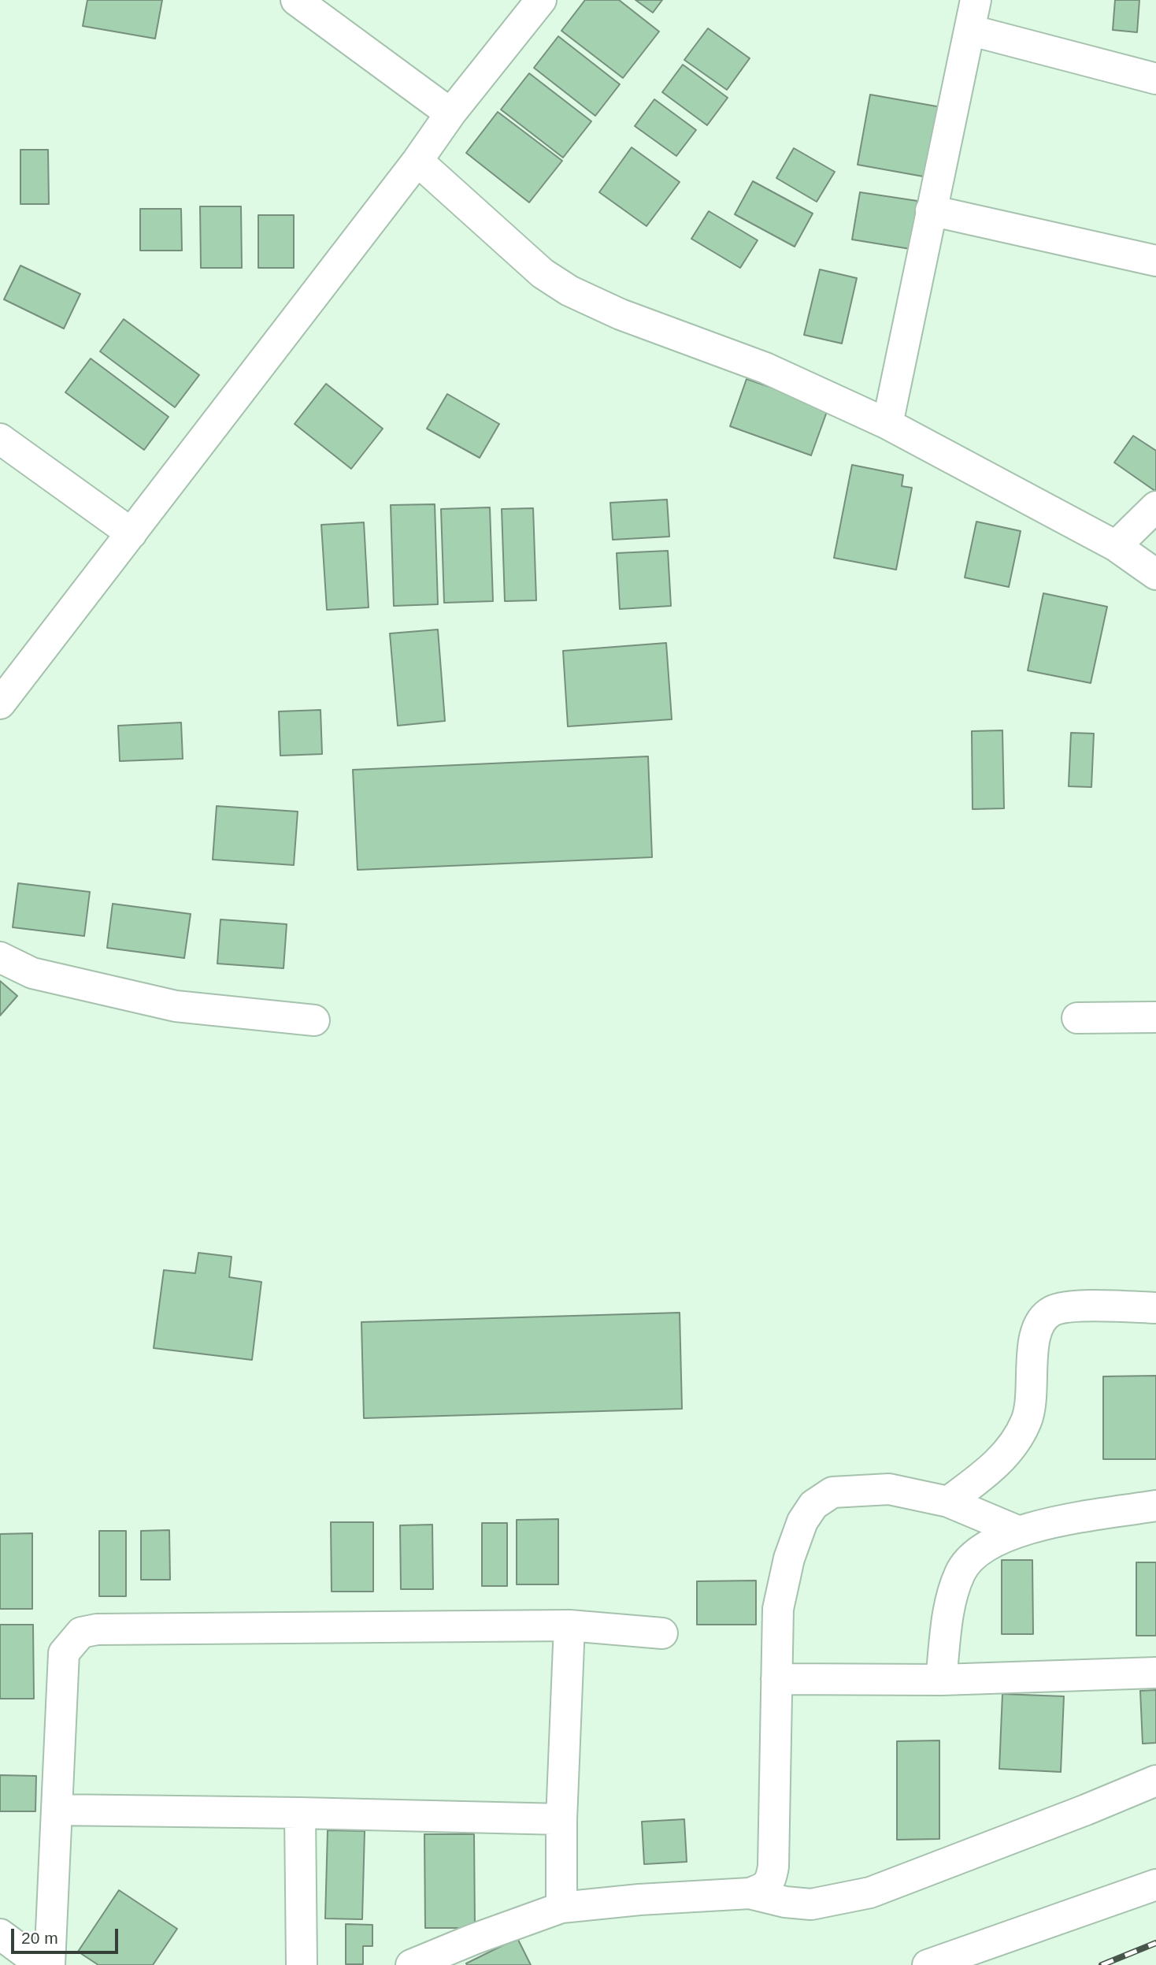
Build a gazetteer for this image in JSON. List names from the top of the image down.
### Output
{
  "scale_bar": "20 m"
}
